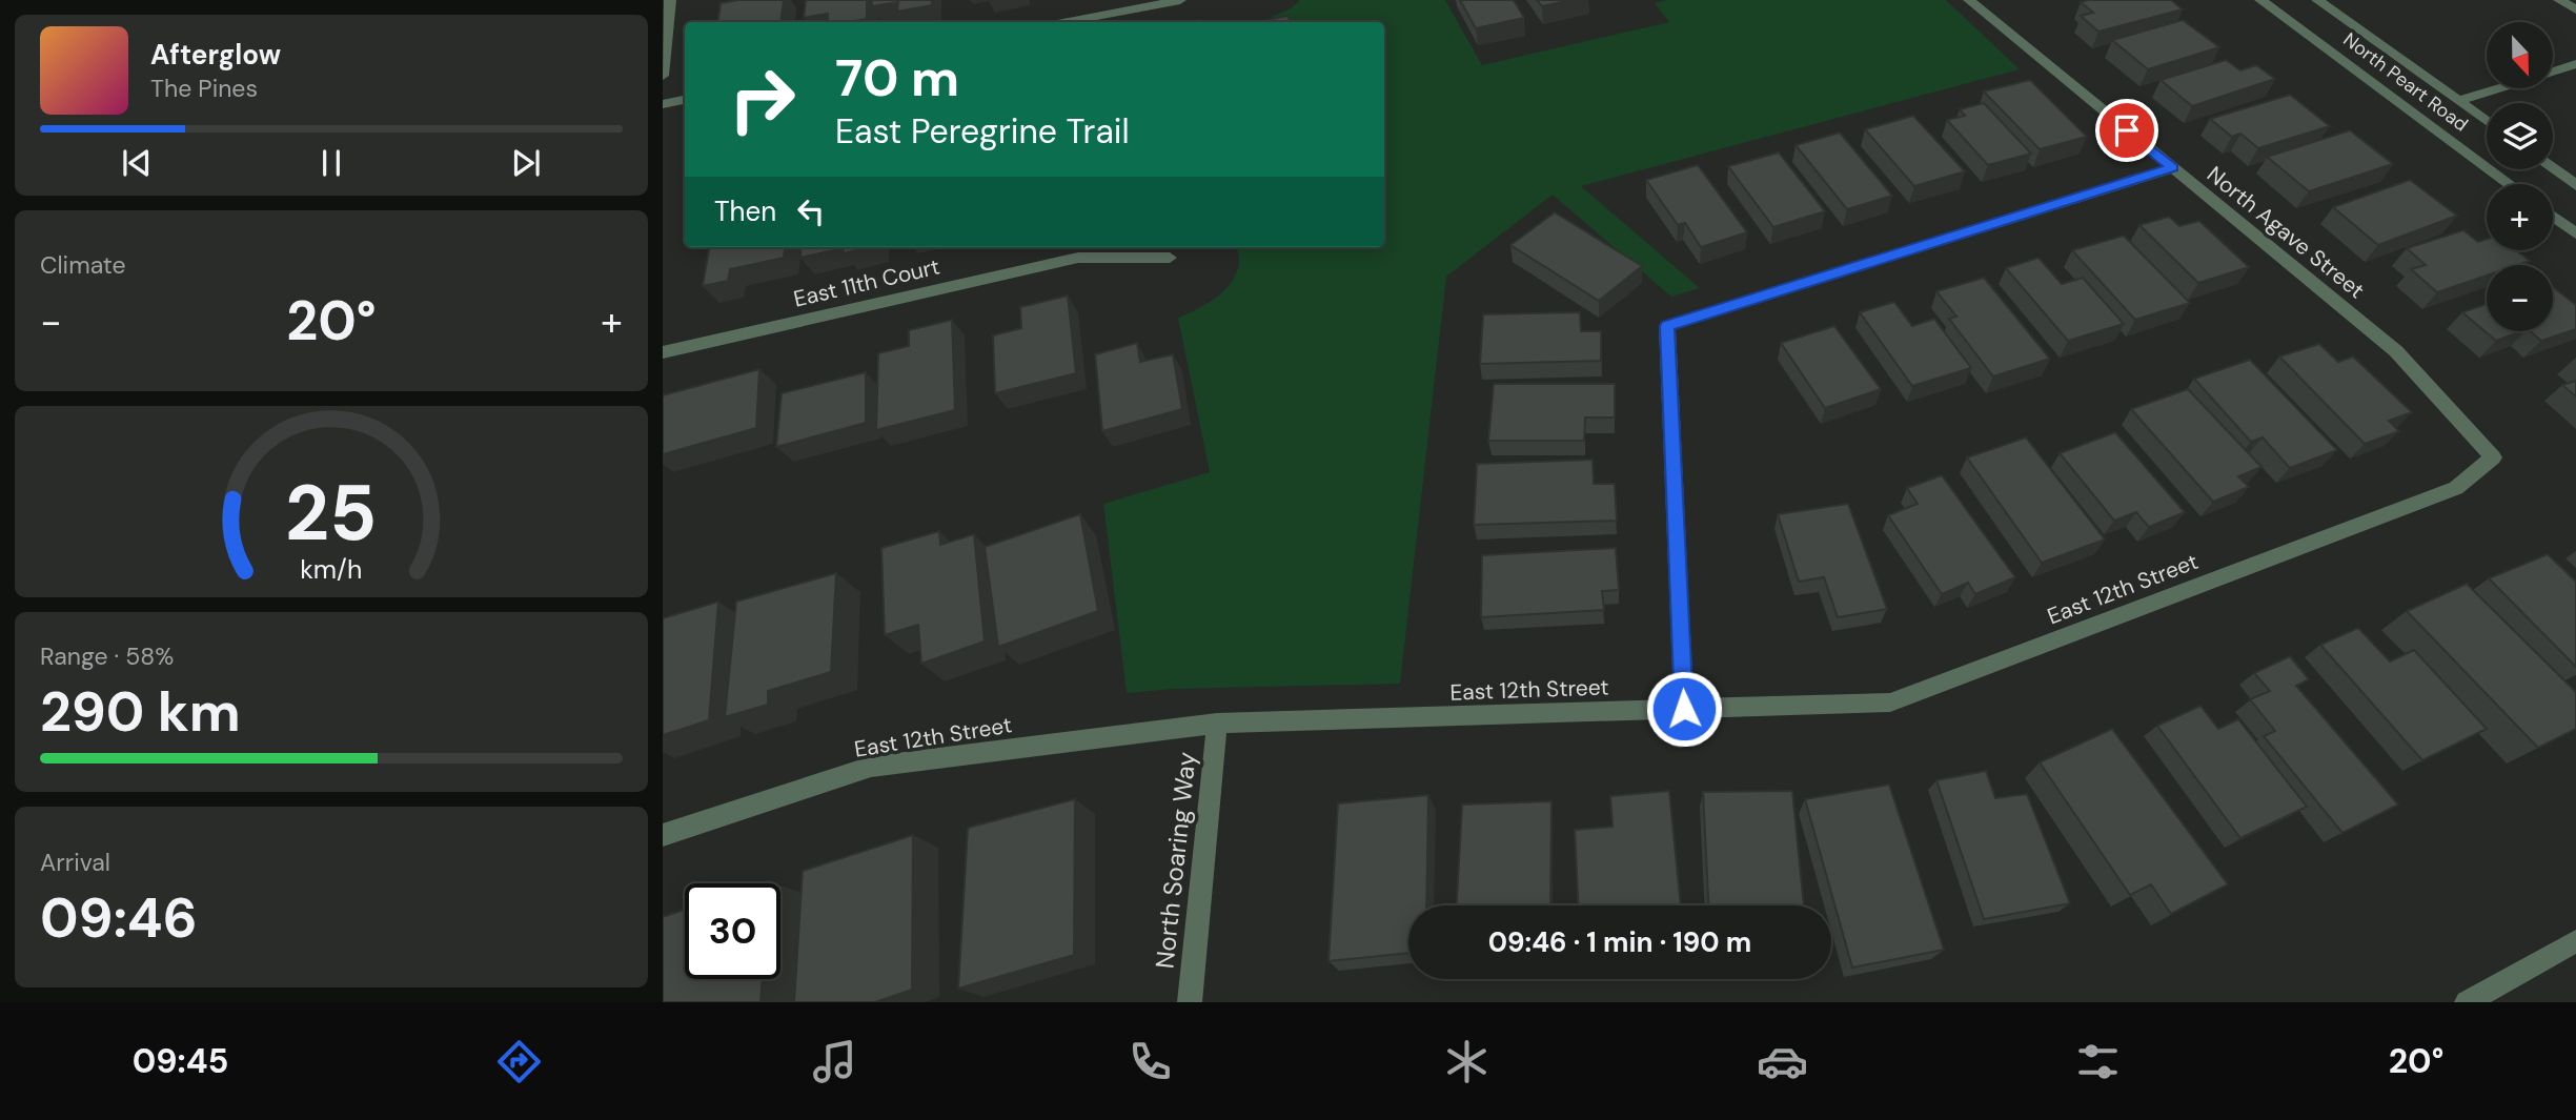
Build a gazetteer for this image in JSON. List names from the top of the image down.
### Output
{
  "streets": {
    "street": [
      "North Peart Road",
      "North Agave Street",
      "East 11th Court",
      "East 12th Street",
      "North Soaring Way"
    ]
  },
  "crossings": [
    ["North Agave Street", "East 12th Street"],
    ["East 12th Street", "North Soaring Way"]
  ],
  "north": "bottom",
  "page": {
    "map_buttons": ["+", "−"],
    "turn": ["70 m", "East Peregrine Trail"],
    "song": ["Afterglow", "The Pines"],
    "then": "Then",
    "tile": [
      "Climate",
      ["Range · 58%", "290 km"],
      ["Arrival", "09:46"]
    ],
    "heat": ["−", "20°", "+"],
    "limit": "30",
    "trip": "09:46 · 1 min · 190 m",
    "tabs": ["09:45", "20°"],
    "gauge": ["25", "km/h"]
  }
}
